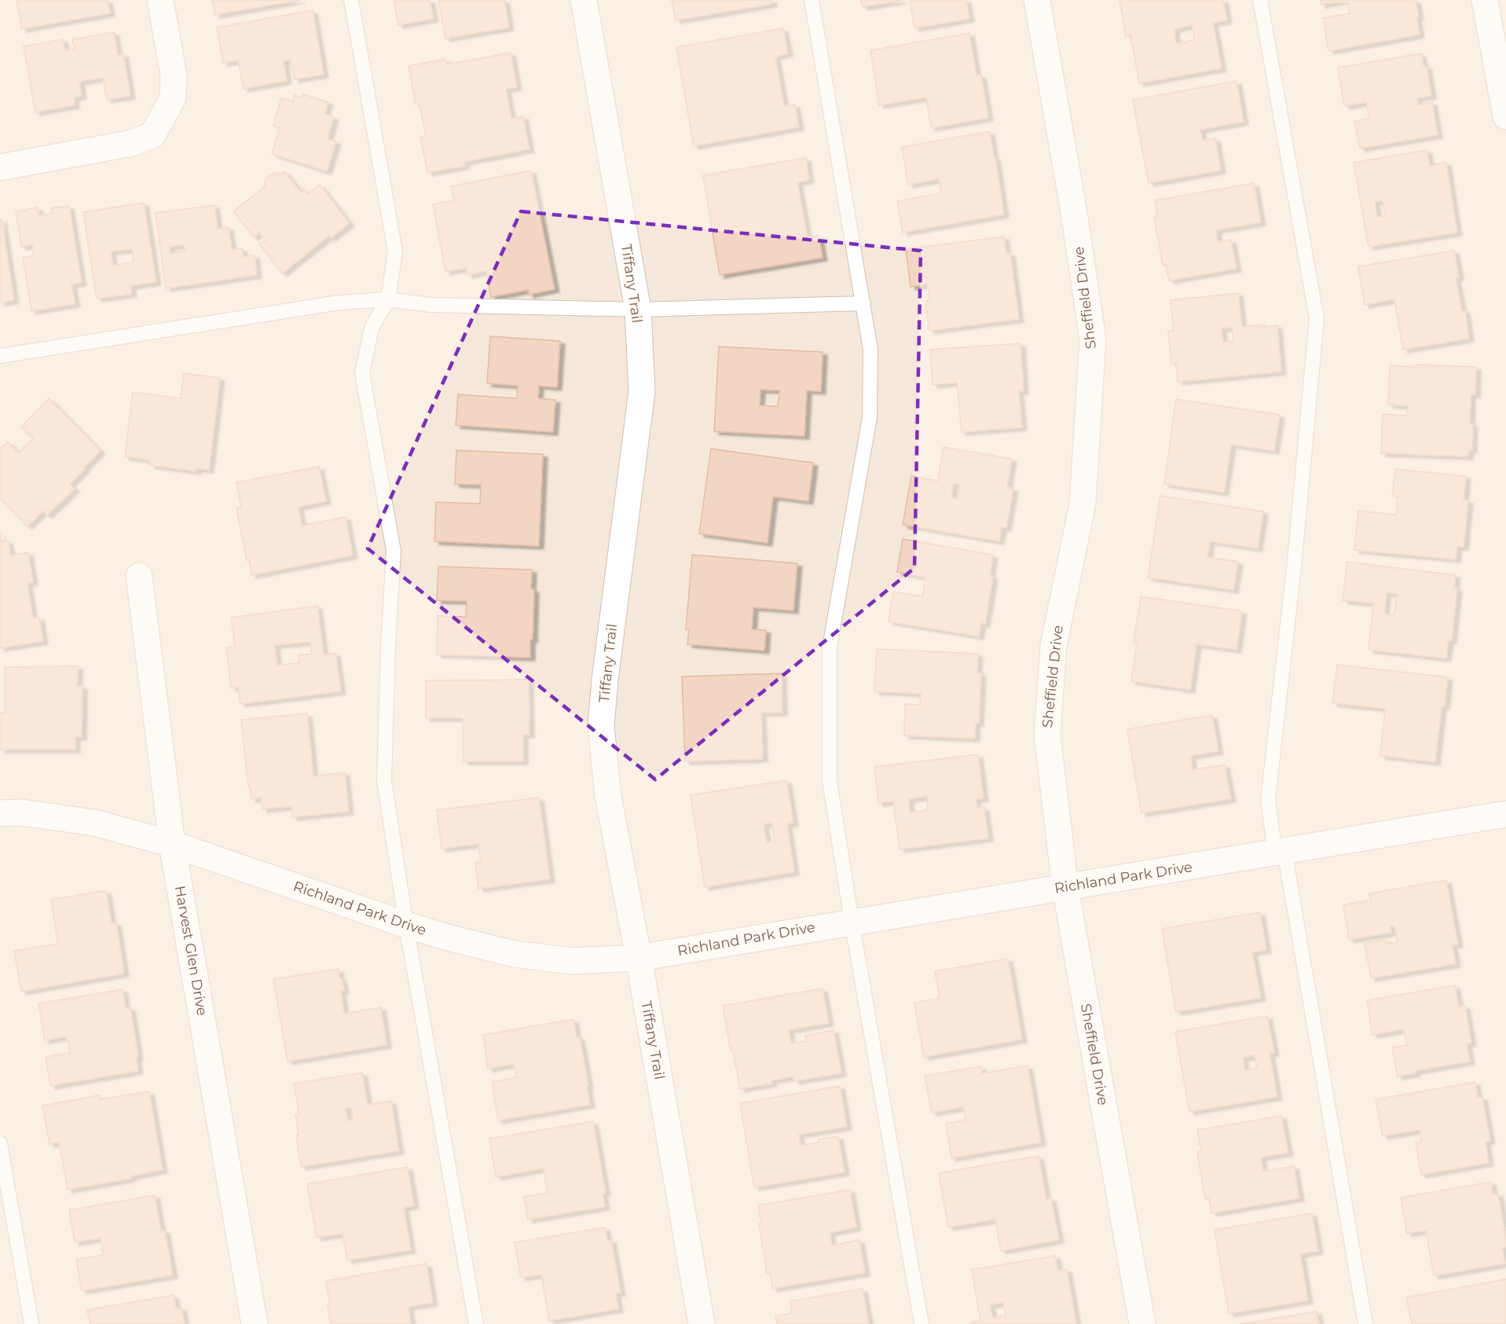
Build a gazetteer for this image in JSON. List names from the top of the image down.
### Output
{
  "streets": {
    "street": [
      "Tiffany Trail",
      "Sheffield Drive",
      "Richland Park Drive",
      "Harvest Glen Drive"
    ]
  },
  "crossings": [
    ["Tiffany Trail", "Richland Park Drive"],
    ["Sheffield Drive", "Richland Park Drive"],
    ["Richland Park Drive", "Harvest Glen Drive"]
  ]
}
